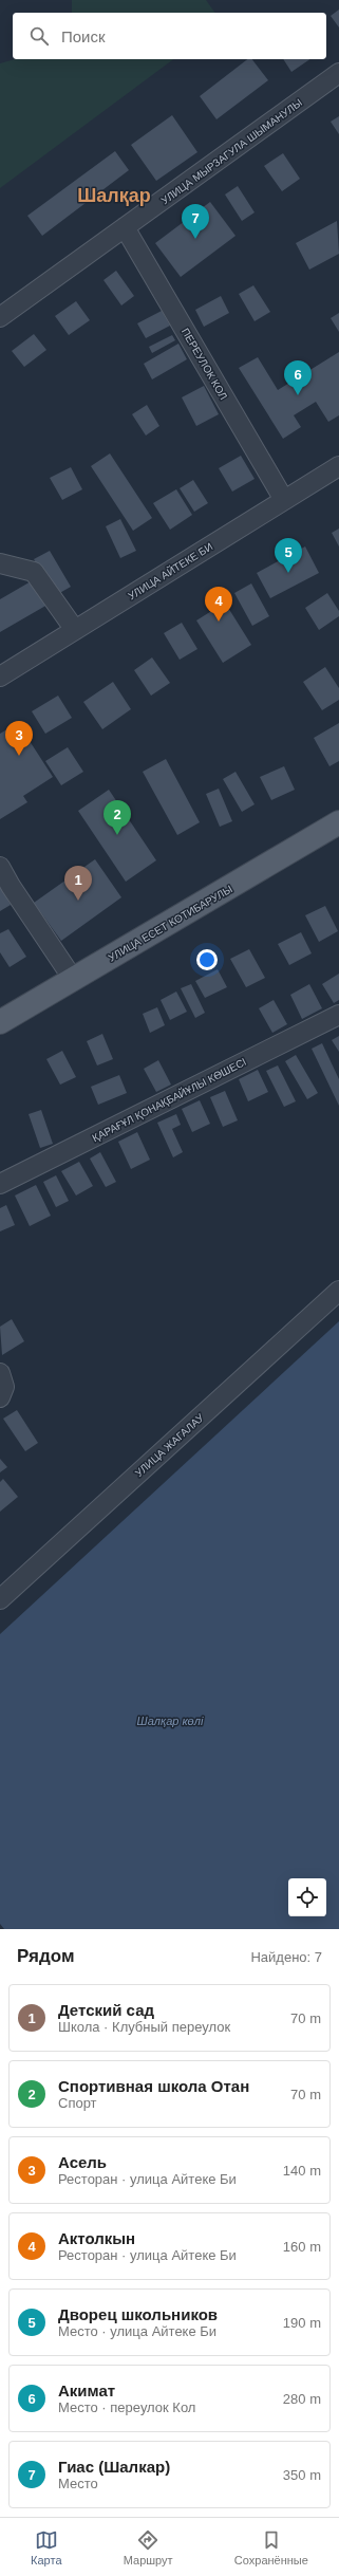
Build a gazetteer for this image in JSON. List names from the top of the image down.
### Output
{
  "streets": {
    "main road": ["УЛИЦА ЕСЕТ КОТИБАРУЛЫ"],
    "street": [
      "УЛИЦА МЫРЗАГУЛА ШЫМАНУЛЫ",
      "ПЕРЕУЛОК КОЛ",
      "УЛИЦА АЙТЕКЕ БИ",
      "ҚАРАҒҰЛ ҚОНАҚБАЙҰЛЫ КӨШЕСІ",
      "УЛИЦА ЖАГАЛАУ"
    ]
  },
  "crossings": [
    ["УЛИЦА МЫРЗАГУЛА ШЫМАНУЛЫ", "ПЕРЕУЛОК КОЛ"],
    ["ПЕРЕУЛОК КОЛ", "УЛИЦА АЙТЕКЕ БИ"]
  ],
  "districts": ["Шалқар"],
  "water": ["Шалқар көлі"],
  "page": {
    "search": "Поиск",
    "pins": [
      "7",
      "6",
      "5",
      "4",
      "3",
      "2",
      "1"
    ],
    "heading": ["Рядом", "Найдено: 7"],
    "list": [
      {
        "mark": "1",
        "name": "Детский сад",
        "note": "Школа · Клубный переулок",
        "value": "70 m"
      },
      {
        "mark": "2",
        "name": "Спортивная школа Отан",
        "note": "Спорт",
        "value": "70 m"
      },
      {
        "mark": "3",
        "name": "Асель",
        "note": "Ресторан · улица Айтеке Би",
        "value": "140 m"
      },
      {
        "mark": "4",
        "name": "Актолкын",
        "note": "Ресторан · улица Айтеке Би",
        "value": "160 m"
      },
      {
        "mark": "5",
        "name": "Дворец школьников",
        "note": "Место · улица Айтеке Би",
        "value": "190 m"
      },
      {
        "mark": "6",
        "name": "Акимат",
        "note": "Место · переулок Кол",
        "value": "280 m"
      },
      {
        "mark": "7",
        "name": "Гиас (Шалкар)",
        "note": "Место",
        "value": "350 m"
      }
    ],
    "nav": ["Карта", "Маршрут", "Сохранённые"]
  }
}
